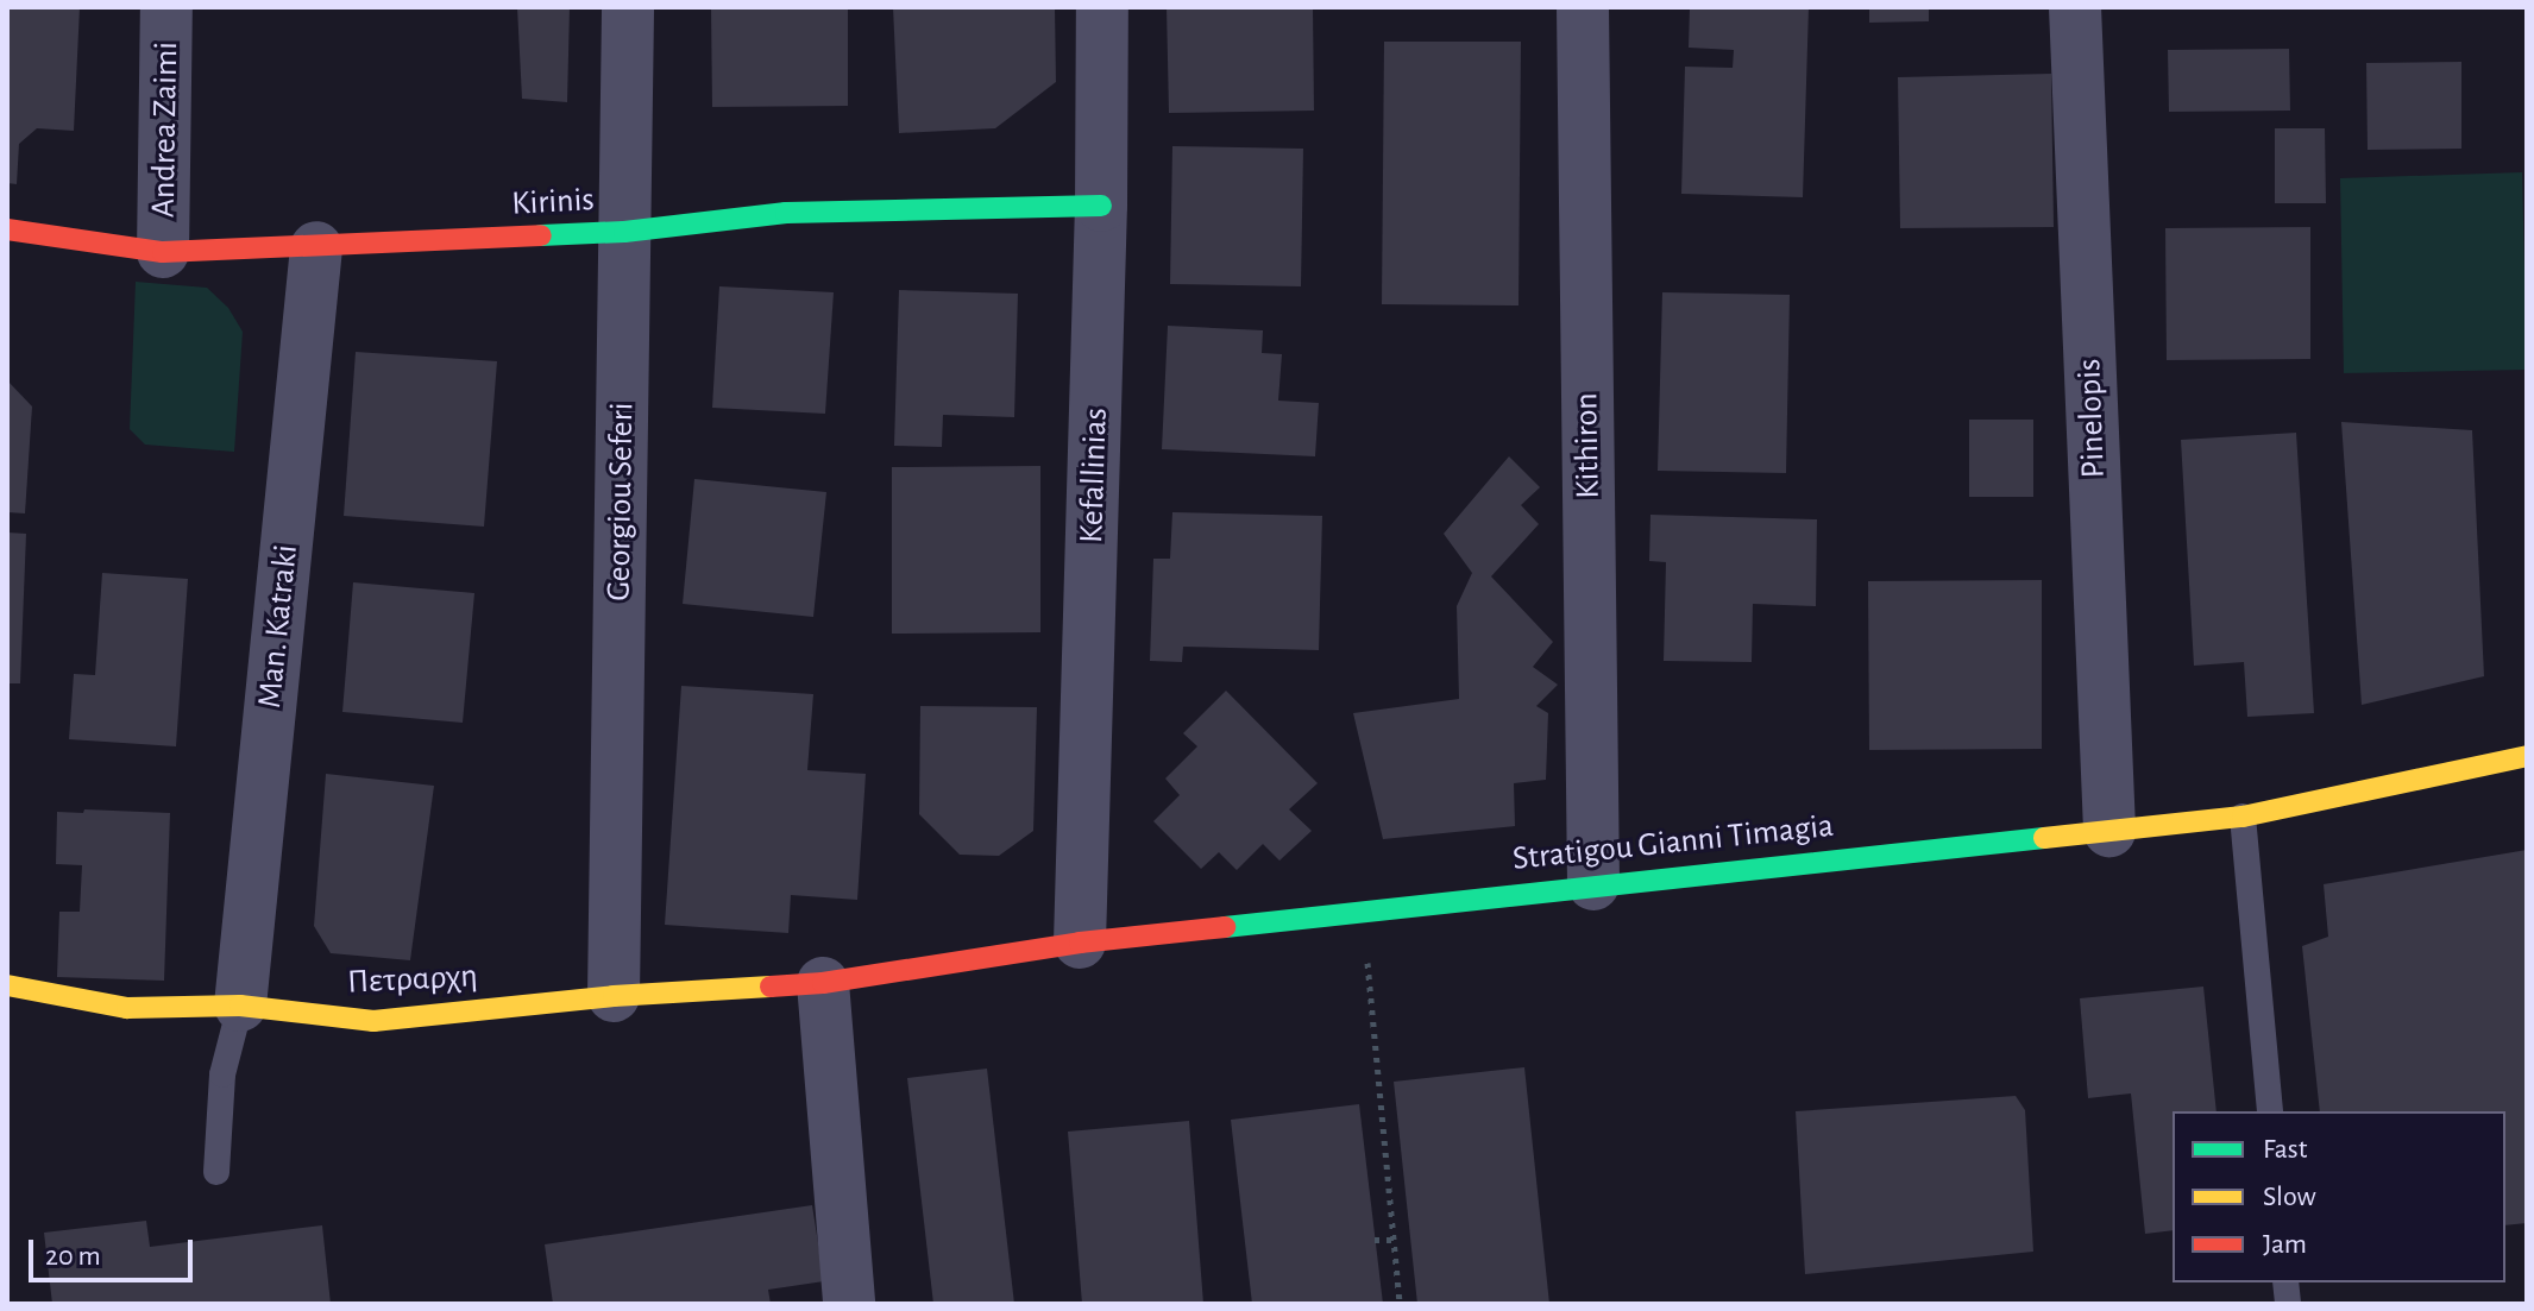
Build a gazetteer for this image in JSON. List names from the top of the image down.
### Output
{
  "streets": {
    "street": [
      "Andrea Zaimi",
      "Kirinis",
      "Pinelopis",
      "Kithiron",
      "Kefallinias",
      "Georgiou Seferi",
      "Man. Katraki",
      "Stratigou Gianni Timagia",
      "Πετραρχη"
    ]
  },
  "crossings": [
    ["Andrea Zaimi", "Kirinis"],
    ["Kirinis", "Kefallinias"],
    ["Kirinis", "Georgiou Seferi"],
    ["Kirinis", "Man. Katraki"],
    ["Pinelopis", "Stratigou Gianni Timagia"],
    ["Kithiron", "Stratigou Gianni Timagia"],
    ["Kefallinias", "Stratigou Gianni Timagia"],
    ["Georgiou Seferi", "Πετραρχη"],
    ["Man. Katraki", "Πετραρχη"],
    ["Stratigou Gianni Timagia", "Πετραρχη"]
  ],
  "legend": ["Fast", "Slow", "Jam"],
  "scale_bar": "20 m"
}
